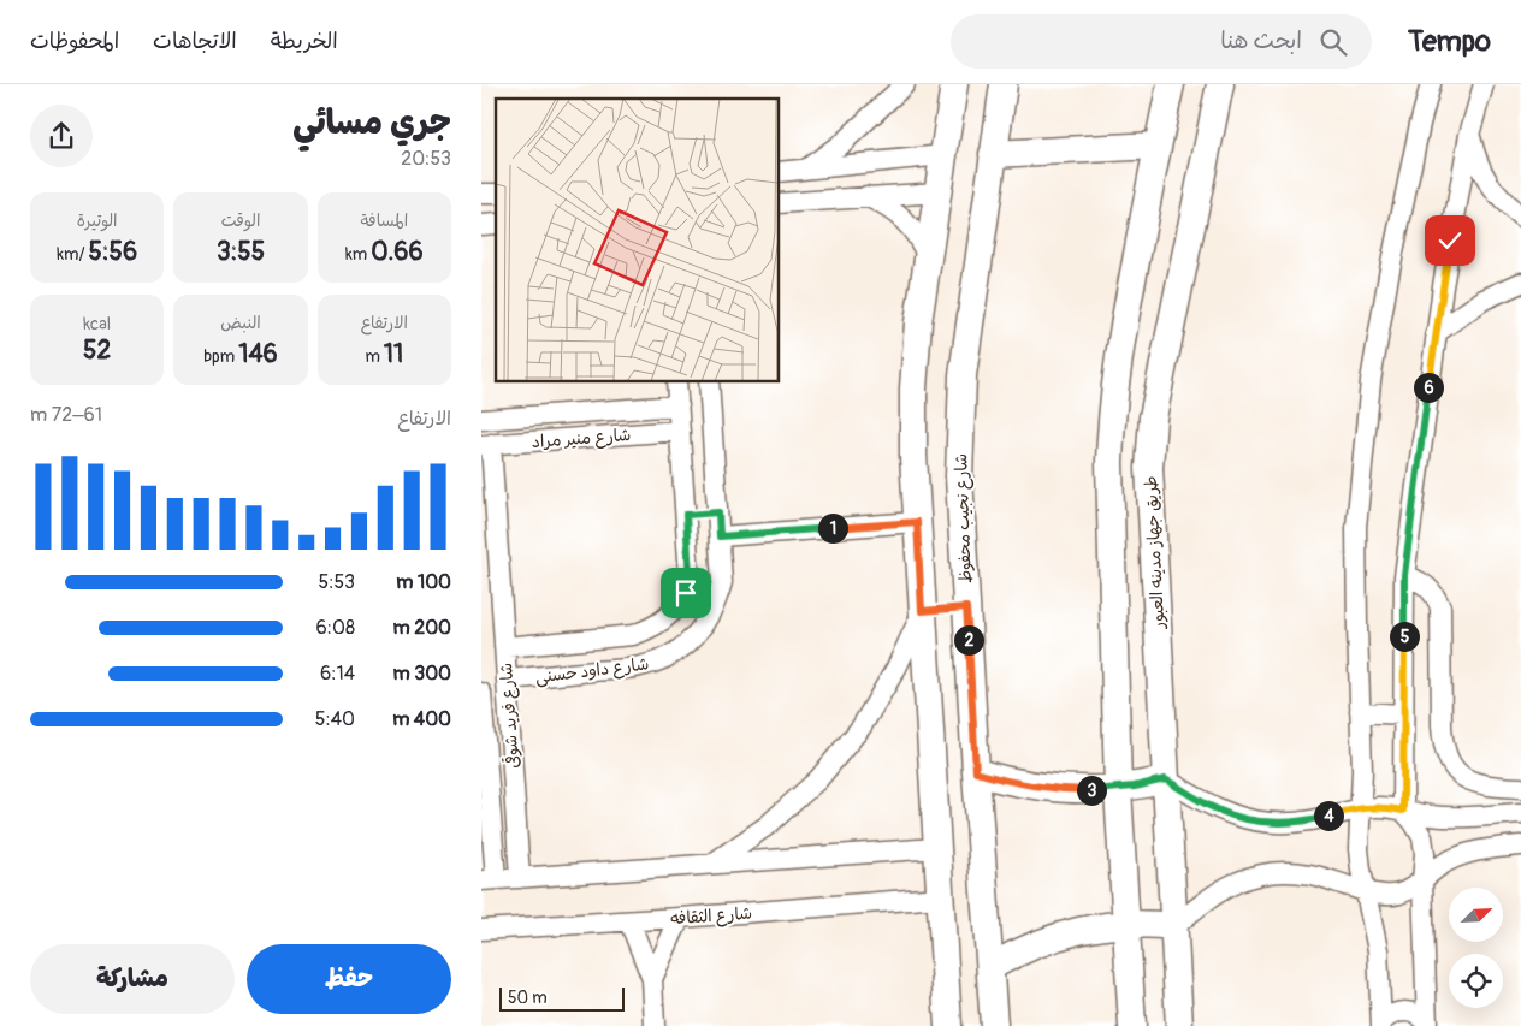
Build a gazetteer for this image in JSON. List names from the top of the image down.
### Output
{
  "streets": {
    "main road": ["شارع نجيب محفوظ", "طريق جهاز مدينه العبور"],
    "street": [
      "شارع منير مراد",
      "شارع داود حسنى",
      "شارع فريد شوقى",
      "شارع الثقافه"
    ]
  },
  "crossings": [
    ["شارع منير مراد", "شارع داود حسنى"],
    ["شارع منير مراد", "شارع فريد شوقى"],
    ["شارع داود حسنى", "شارع فريد شوقى"]
  ],
  "scale_bar": "50 m",
  "north": "top right",
  "page": {
    "header": "Tempo",
    "search": "ابحث هنا",
    "nav": ["الخريطة", "الاتجاهات", "المحفوظات"],
    "heading": ["جري مسائي", "20:53"],
    "stats": [
      ["المسافة", "0.66 km"],
      ["الوقت", "3:55"],
      ["الوتيرة", "5:56 /km"],
      ["الارتفاع", "11 m"],
      ["النبض", "146 bpm"],
      ["kcal", "52"]
    ],
    "pins": [
      "6",
      "1",
      "5",
      "2",
      "3",
      "4"
    ],
    "chart": ["الارتفاع", "61–72 m"],
    "list": [
      {
        "name": "100 m",
        "note": "5:53"
      },
      {
        "name": "200 m",
        "note": "6:08"
      },
      {
        "name": "300 m",
        "note": "6:14"
      },
      {
        "name": "400 m",
        "note": "5:40"
      }
    ],
    "buttons": ["حفظ", "مشاركة"],
    "scale": "50 m"
  }
}
